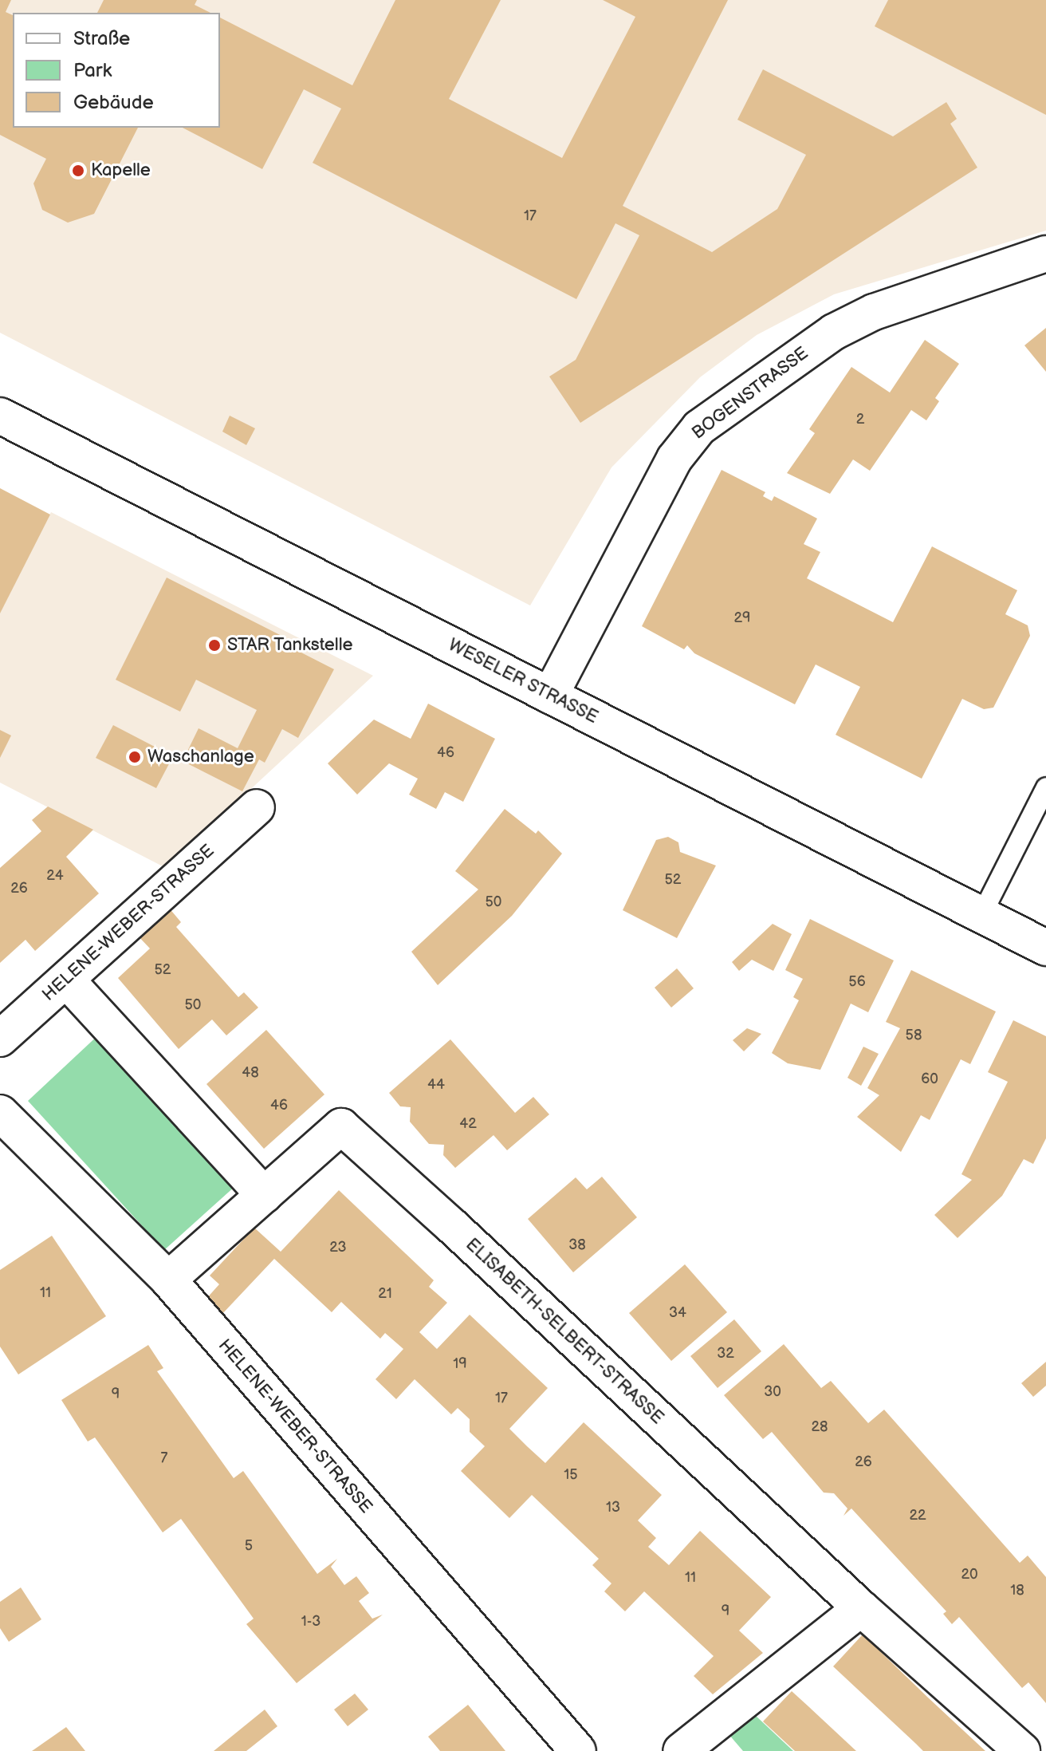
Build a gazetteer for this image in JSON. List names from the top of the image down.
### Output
{
  "streets": {
    "street": [
      "BOGENSTRASSE",
      "WESELER STRASSE",
      "HELENE-WEBER-STRASSE",
      "ELISABETH-SELBERT-STRASSE"
    ]
  },
  "crossings": [
    ["BOGENSTRASSE", "WESELER STRASSE"],
    ["HELENE-WEBER-STRASSE", "ELISABETH-SELBERT-STRASSE"]
  ],
  "places": ["Kapelle", "STAR Tankstelle", "Waschanlage"],
  "house_numbers": [
    "17",
    "2",
    "29",
    "46",
    "24",
    "52",
    "26",
    "50",
    "52",
    "56",
    "50",
    "58",
    "48",
    "60",
    "44",
    "46",
    "42",
    "38",
    "23",
    "11",
    "21",
    "34",
    "32",
    "19",
    "30",
    "9",
    "17",
    "28",
    "7",
    "26",
    "15",
    "13",
    "22",
    "5",
    "20",
    "11",
    "18",
    "9",
    "1-3"
  ],
  "legend": ["Straße", "Park", "Gebäude"]
}
